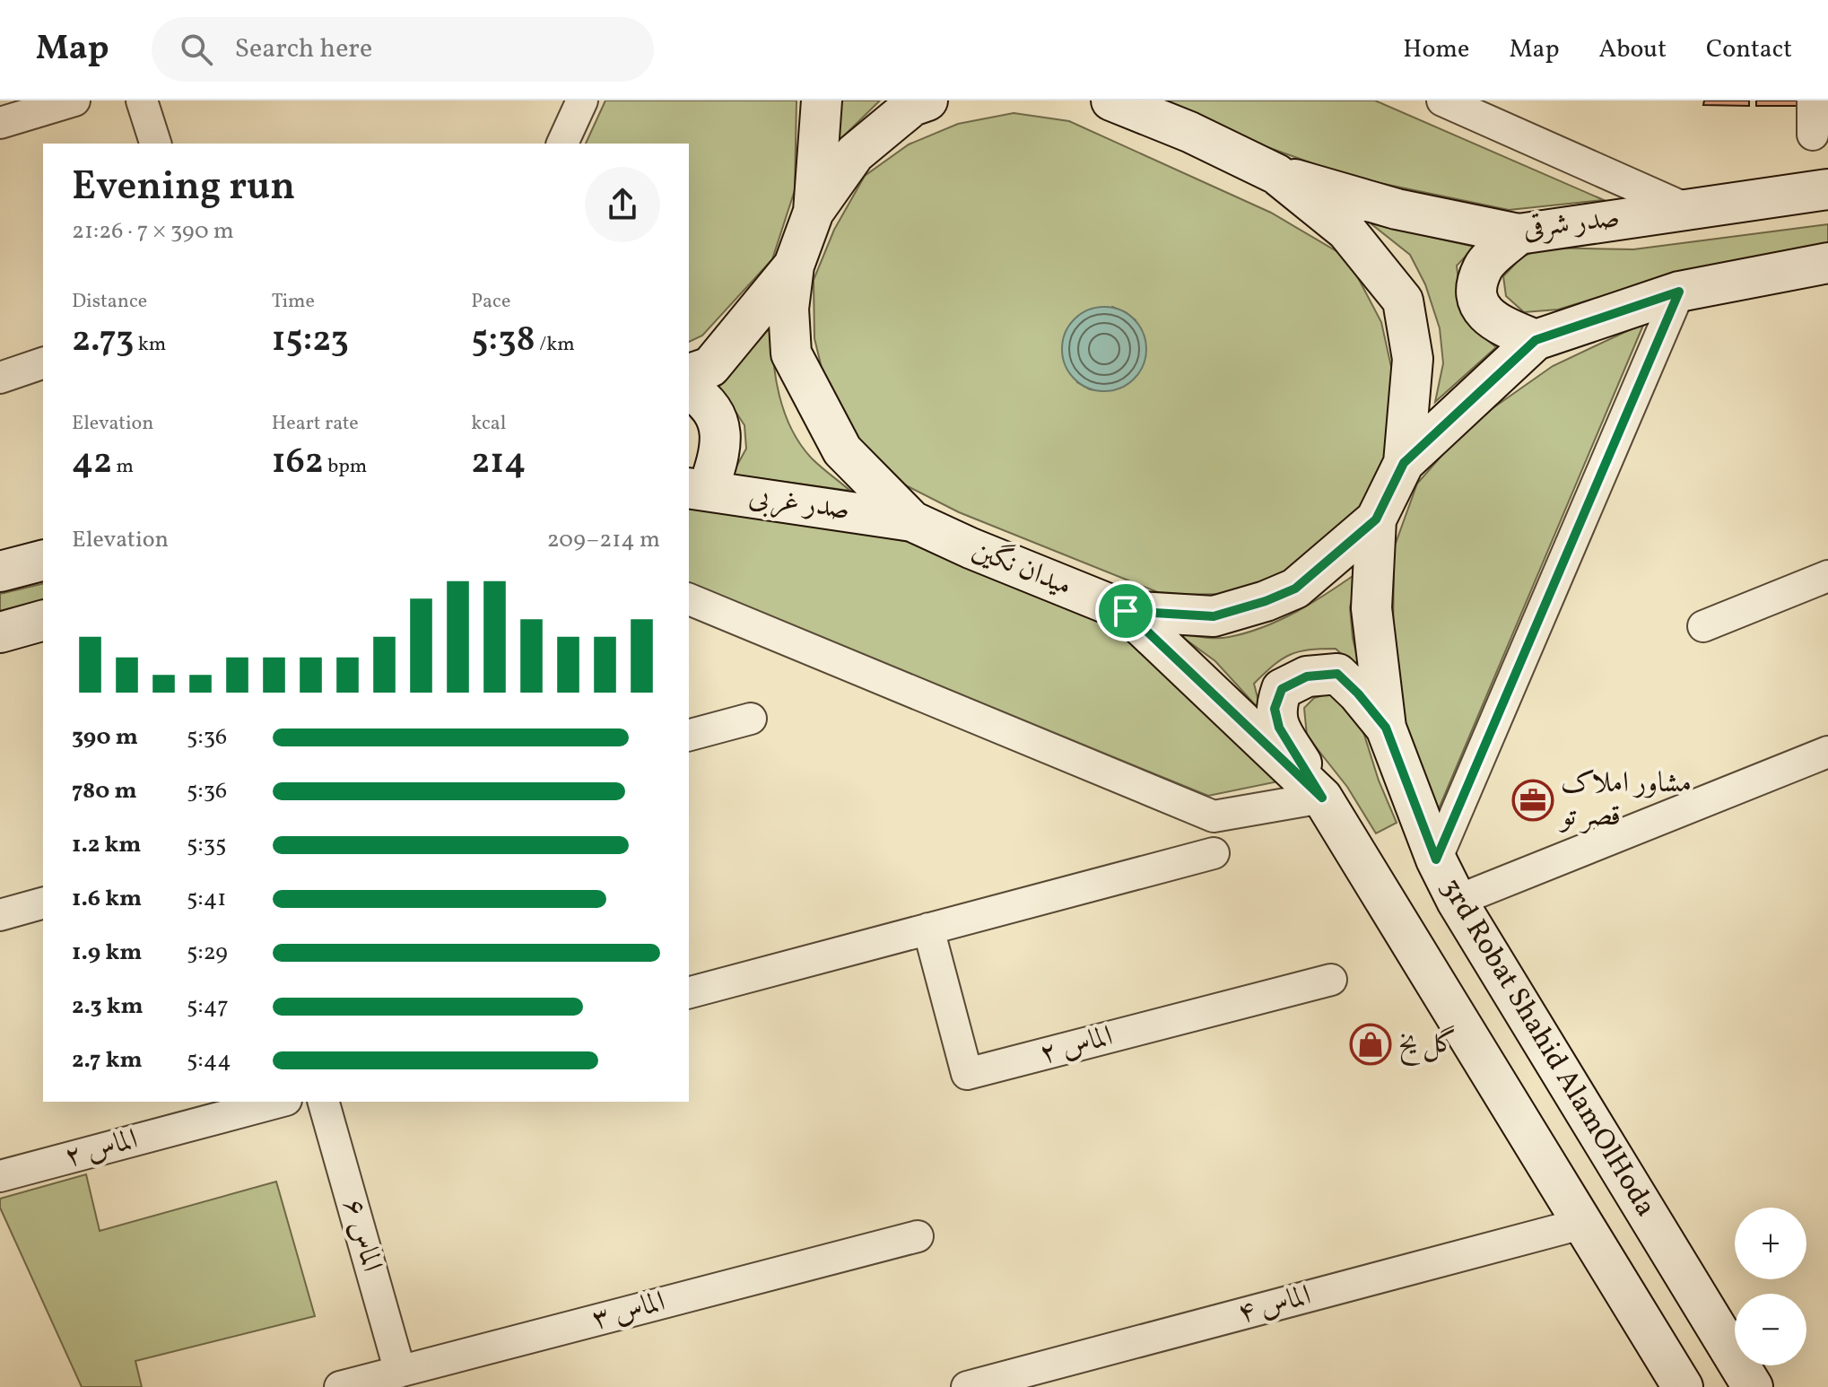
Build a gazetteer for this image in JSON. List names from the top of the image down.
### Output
{
  "streets": {
    "main road": [
      "صدر شرقی",
      "صدر غربی",
      "میدان نگین",
      "3rd Robat Shahid AlamOlHoda"
    ],
    "street": [
      "الماس ۲",
      "الماس ۶",
      "الماس ۴",
      "الماس ۳"
    ]
  },
  "crossings": [
    ["صدر شرقی", "میدان نگین"],
    ["صدر غربی", "میدان نگین"],
    ["میدان نگین", "3rd Robat Shahid AlamOlHoda"],
    ["الماس ۶", "الماس ۳"]
  ],
  "places": {
    "office": ["مشاور املاک قصر تو"],
    "shop": ["گل یخ"]
  },
  "page": {
    "header": "Map",
    "search": "Search here",
    "nav": [
      "Home",
      "Map",
      "About",
      "Contact"
    ],
    "heading": ["Evening run", "21:26 · 7 × 390 m"],
    "stats": [
      ["Distance", "2.73 km"],
      ["Time", "15:23"],
      ["Pace", "5:38 /km"],
      ["Elevation", "42 m"],
      ["Heart rate", "162 bpm"],
      ["kcal", "214"]
    ],
    "chart": ["Elevation", "209–214 m"],
    "list": [
      {
        "name": "390 m",
        "note": "5:36"
      },
      {
        "name": "780 m",
        "note": "5:36"
      },
      {
        "name": "1.2 km",
        "note": "5:35"
      },
      {
        "name": "1.6 km",
        "note": "5:41"
      },
      {
        "name": "1.9 km",
        "note": "5:29"
      },
      {
        "name": "2.3 km",
        "note": "5:47"
      },
      {
        "name": "2.7 km",
        "note": "5:44"
      }
    ],
    "map_buttons": ["+", "−"]
  }
}
